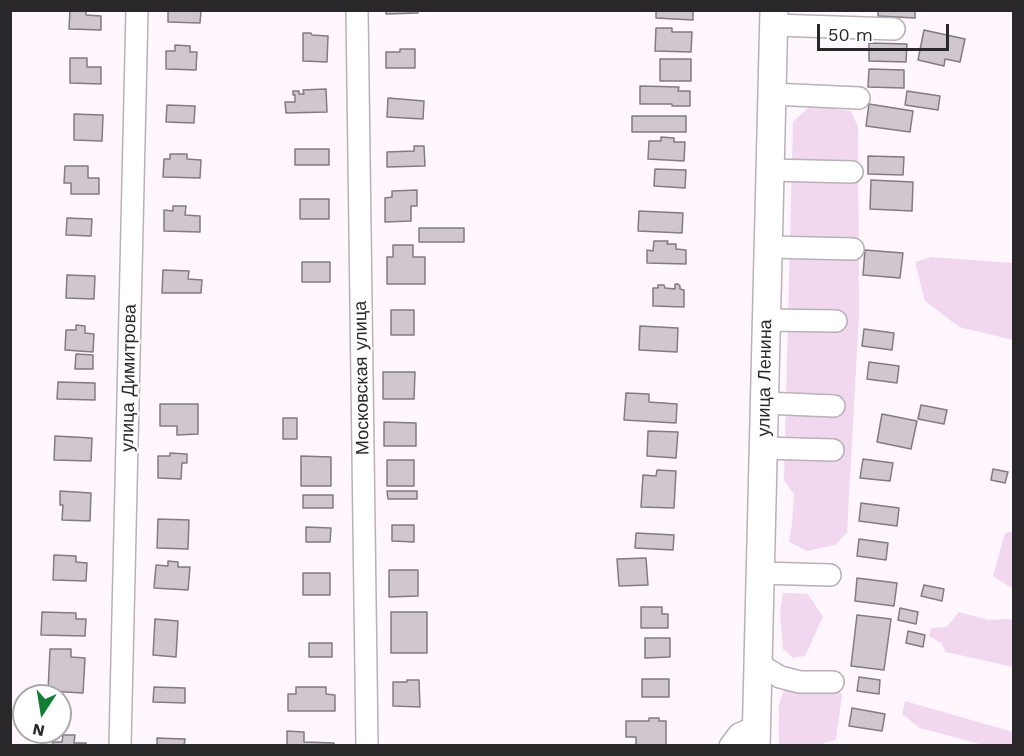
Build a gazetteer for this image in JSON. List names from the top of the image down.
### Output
{
  "streets": {
    "main road": ["улица Ленина"],
    "street": ["улица Димитрова", "Московская улица"]
  },
  "scale_bar": "50 m",
  "north": "bottom"
}
